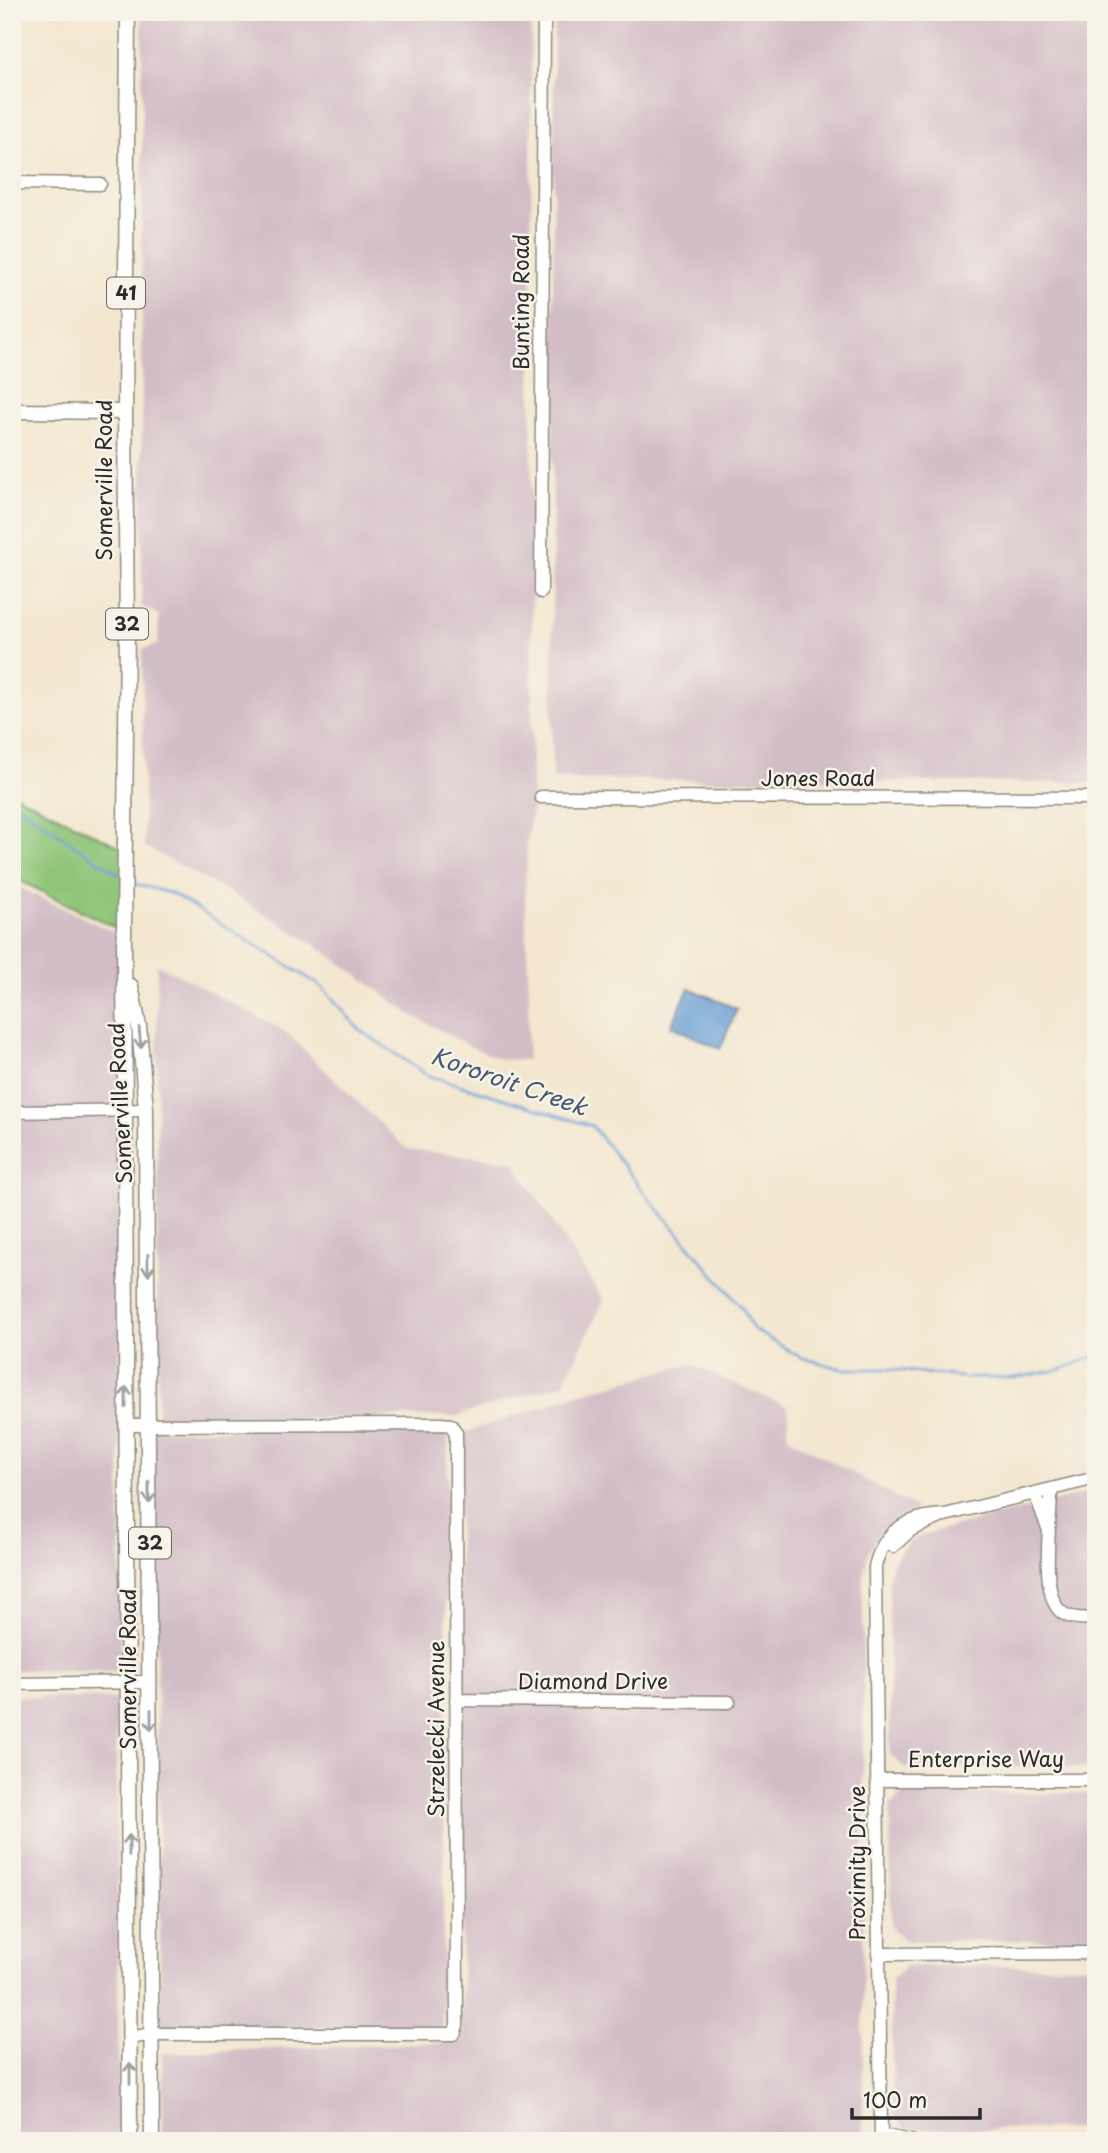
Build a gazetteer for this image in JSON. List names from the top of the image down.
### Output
{
  "streets": {
    "main road": ["41", "Somerville Road", "32"],
    "street": [
      "Bunting Road",
      "Jones Road",
      "Diamond Drive",
      "Strzelecki Avenue",
      "Enterprise Way",
      "Proximity Drive"
    ]
  },
  "crossings": [
    ["Somerville Road", "Strzelecki Avenue"],
    ["Diamond Drive", "Strzelecki Avenue"],
    ["Enterprise Way", "Proximity Drive"]
  ],
  "water": ["Kororoit Creek"],
  "scale_bar": "100 m"
}
